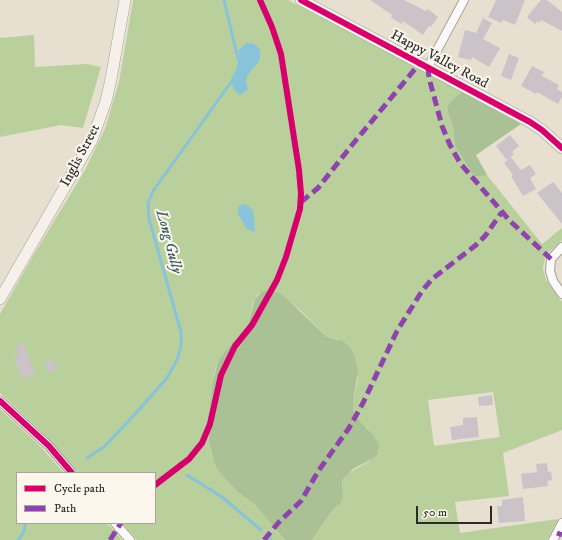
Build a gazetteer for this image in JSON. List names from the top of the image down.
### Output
{
  "streets": {
    "main road": ["Happy Valley Road", "Inglis Street"]
  },
  "water": ["Long Gully"],
  "legend": ["Cycle path", "Path"],
  "scale_bar": "50 m"
}
